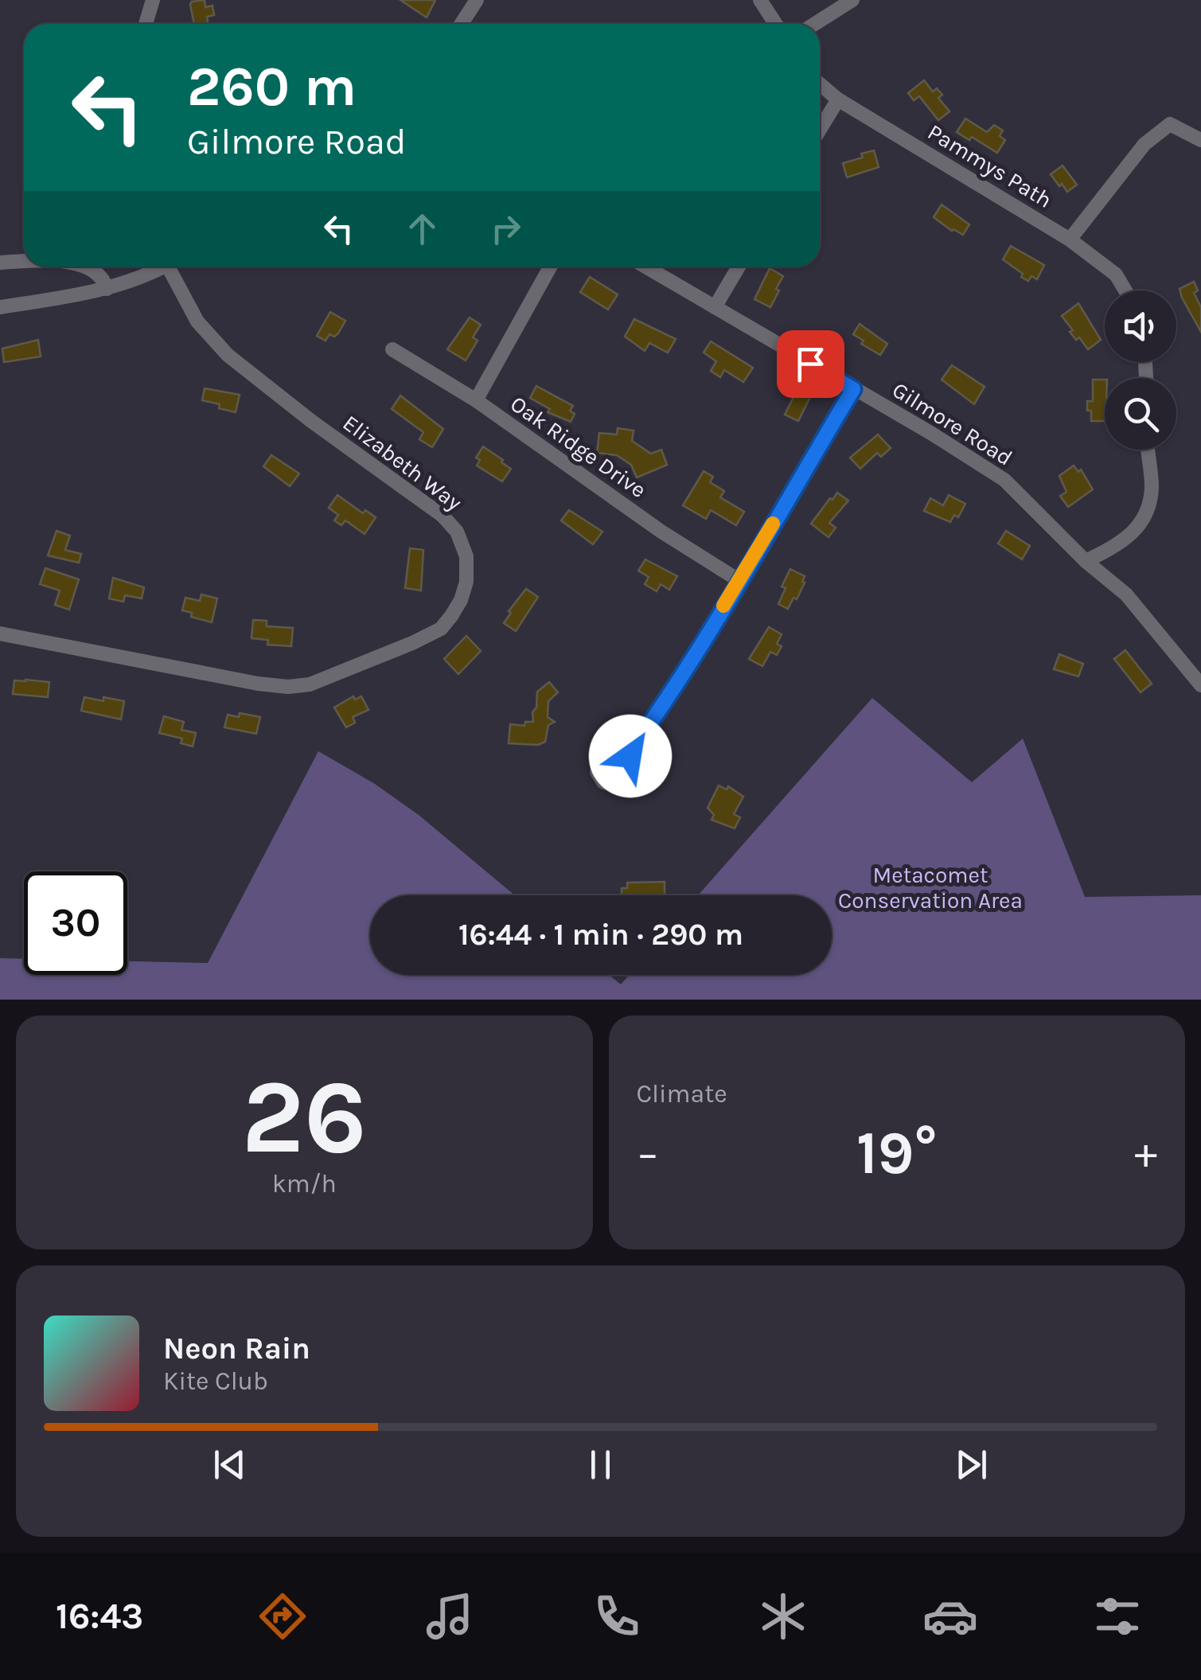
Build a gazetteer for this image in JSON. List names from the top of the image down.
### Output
{
  "streets": {
    "street": [
      "Pammys Path",
      "Gilmore Road",
      "Oak Ridge Drive",
      "Elizabeth Way"
    ]
  },
  "parks": ["Metacomet Conservation Area"],
  "page": {
    "turn": ["260 m", "Gilmore Road"],
    "limit": "30",
    "trip": "16:44 · 1 min · 290 m",
    "tile": [
      ["26", "km/h"],
      "Climate"
    ],
    "heat": ["−", "19°", "+"],
    "song": ["Neon Rain", "Kite Club"],
    "tabs": "16:43"
  }
}
